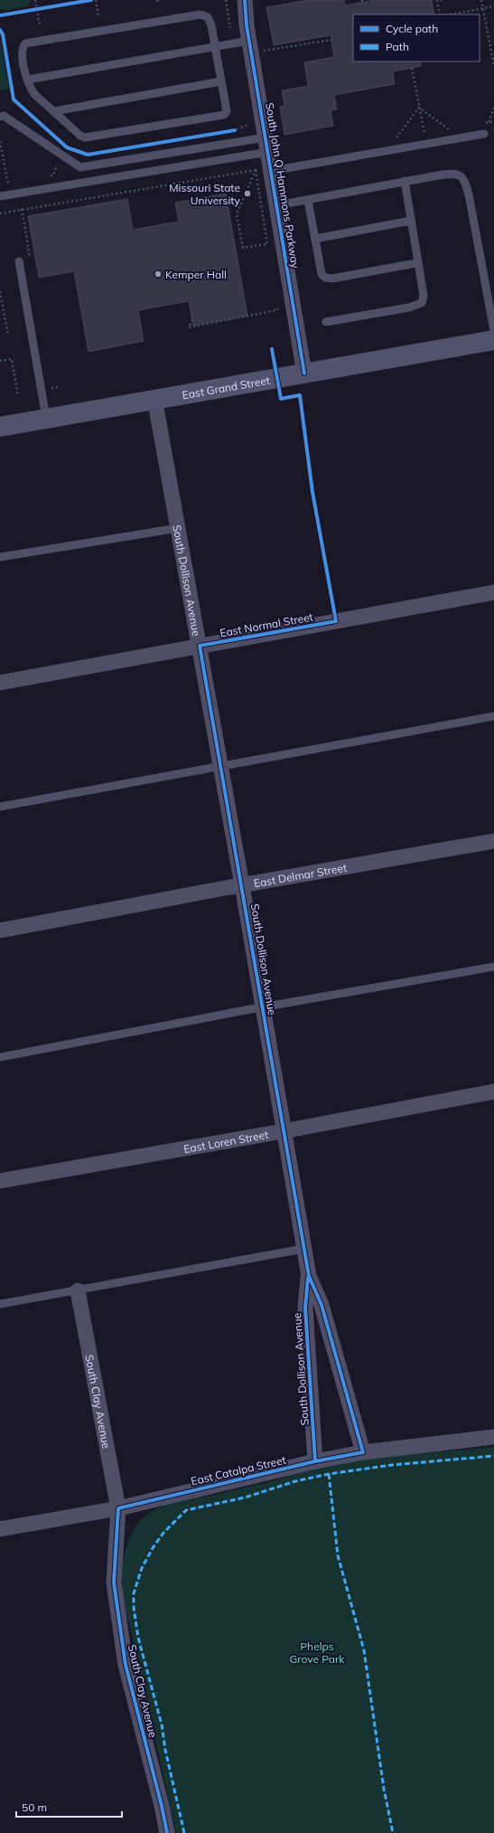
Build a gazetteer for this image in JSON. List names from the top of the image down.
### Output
{
  "streets": {
    "main road": ["East Grand Street"],
    "street": [
      "South John Q Hammons Parkway",
      "South Dollison Avenue",
      "East Normal Street",
      "East Delmar Street",
      "East Loren Street",
      "South Clay Avenue",
      "East Catalpa Street"
    ]
  },
  "crossings": [
    ["South John Q Hammons Parkway", "East Grand Street"],
    ["East Grand Street", "South Dollison Avenue"],
    ["South Dollison Avenue", "East Normal Street"],
    ["South Dollison Avenue", "East Delmar Street"],
    ["South Dollison Avenue", "East Loren Street"],
    ["South Dollison Avenue", "East Catalpa Street"],
    ["South Clay Avenue", "East Catalpa Street"]
  ],
  "parks": ["Phelps Grove Park"],
  "places": ["Missouri State University", "Kemper Hall"],
  "legend": ["Cycle path", "Path"],
  "scale_bar": "50 m"
}
